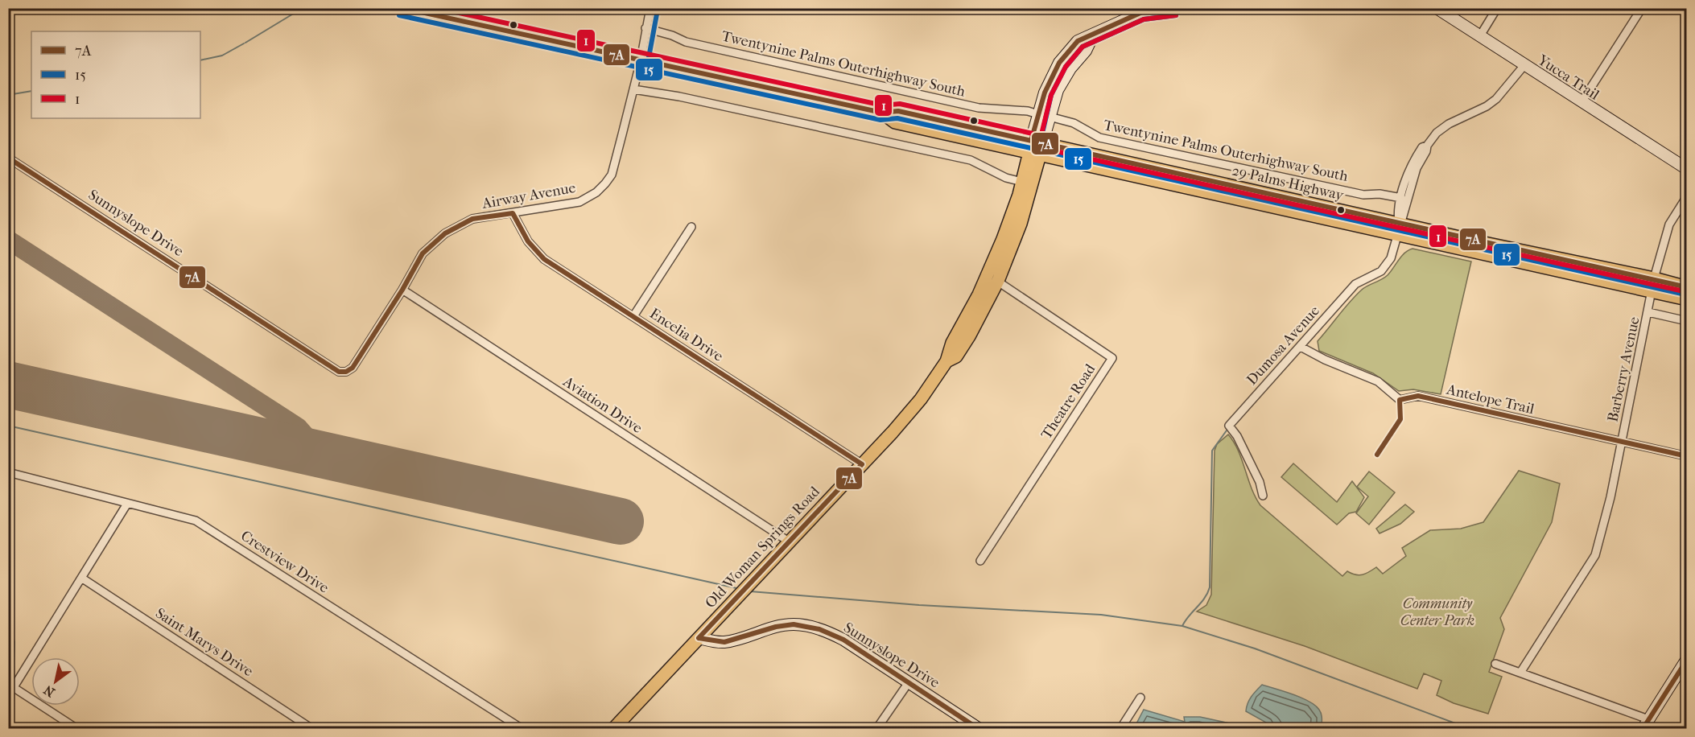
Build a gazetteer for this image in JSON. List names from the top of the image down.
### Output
{
  "streets": {
    "main road": ["29 Palms Highway", "Old Woman Springs Road"],
    "street": [
      "Twentynine Palms Outerhighway South",
      "Yucca Trail",
      "Airway Avenue",
      "Sunnyslope Drive",
      "Encelia Drive",
      "Dumosa Avenue",
      "Barberry Avenue",
      "Antelope Trail",
      "Theatre Road",
      "Aviation Drive",
      "Crestview Drive",
      "Saint Marys Drive"
    ]
  },
  "crossings": [
    ["Twentynine Palms Outerhighway South", "Airway Avenue"],
    ["Twentynine Palms Outerhighway South", "Dumosa Avenue"],
    ["Yucca Trail", "Dumosa Avenue"],
    ["29 Palms Highway", "Airway Avenue"],
    ["29 Palms Highway", "Dumosa Avenue"],
    ["29 Palms Highway", "Barberry Avenue"],
    ["29 Palms Highway", "Old Woman Springs Road"],
    ["Airway Avenue", "Sunnyslope Drive"],
    ["Airway Avenue", "Encelia Drive"],
    ["Airway Avenue", "Aviation Drive"],
    ["Sunnyslope Drive", "Old Woman Springs Road"],
    ["Encelia Drive", "Old Woman Springs Road"],
    ["Dumosa Avenue", "Antelope Trail"],
    ["Barberry Avenue", "Antelope Trail"],
    ["Theatre Road", "Old Woman Springs Road"],
    ["Aviation Drive", "Old Woman Springs Road"]
  ],
  "parks": ["Community Center Park"],
  "lines": ["transit line 7A", "transit line 1", "transit line 15"],
  "legend": ["7A", "15", "1"],
  "north": "bottom left"
}
